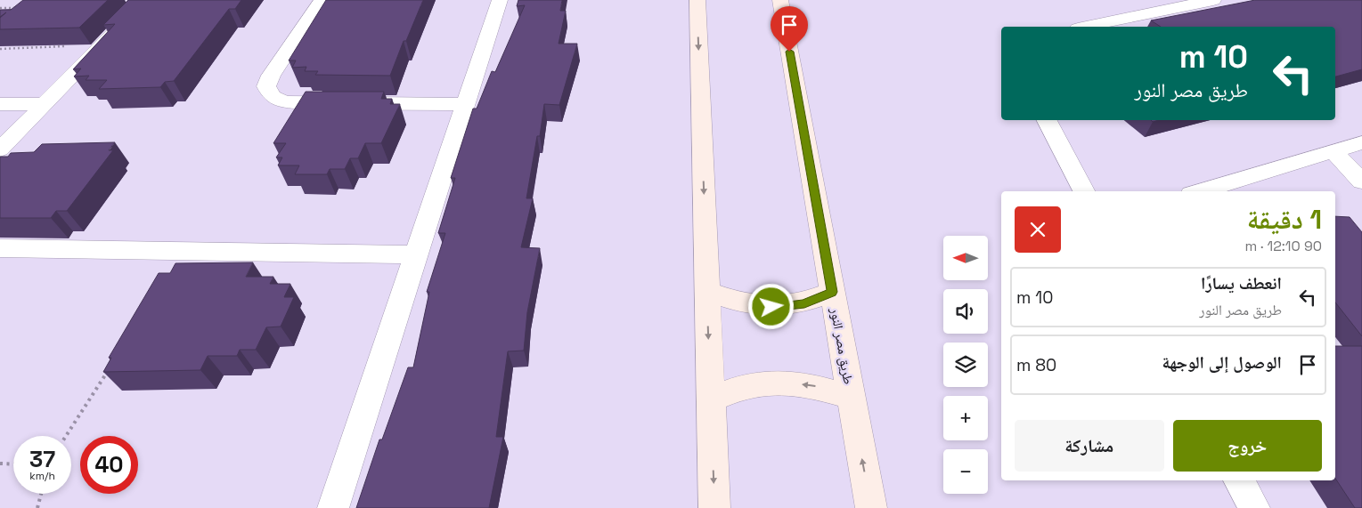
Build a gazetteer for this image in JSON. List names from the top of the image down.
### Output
{
  "streets": {
    "street": ["طريق مصر النور"]
  },
  "north": "left",
  "page": {
    "turn": ["10 m", "طريق مصر النور"],
    "heading": ["1 دقيقة", "90 m · 12:10"],
    "map_buttons": ["+", "−"],
    "list": [
      {
        "name": "انعطف يسارًا",
        "note": "طريق مصر النور",
        "value": "10 m"
      },
      {
        "name": "الوصول إلى الوجهة",
        "value": "80 m"
      }
    ],
    "buttons": ["خروج", "مشاركة"],
    "speed": "37 km/h",
    "limit": "40"
  }
}
